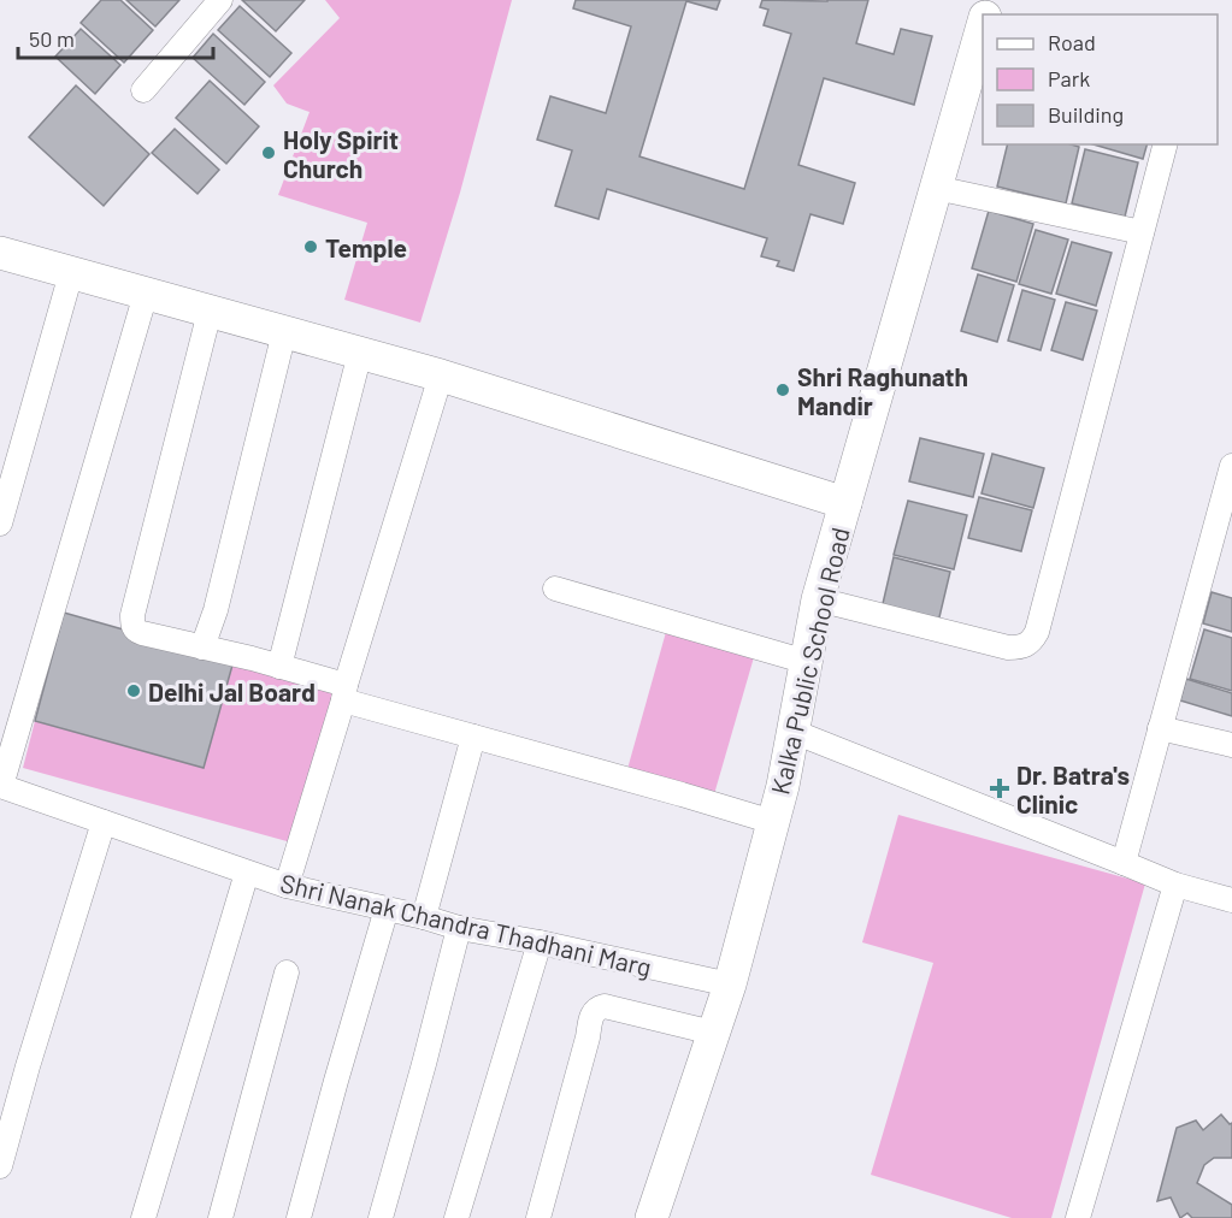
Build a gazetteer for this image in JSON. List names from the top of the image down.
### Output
{
  "streets": {
    "street": ["Kalka Public School Road", "Shri Nanak Chandra Thadhani Marg"]
  },
  "crossings": [
    ["Kalka Public School Road", "Shri Nanak Chandra Thadhani Marg"]
  ],
  "places": {
    "other": [
      "Holy Spirit Church",
      "Temple",
      "Shri Raghunath Mandir",
      "Delhi Jal Board"
    ],
    "health": ["Dr. Batra's Clinic"]
  },
  "legend": ["Road", "Park", "Building"],
  "scale_bar": "50 m"
}
